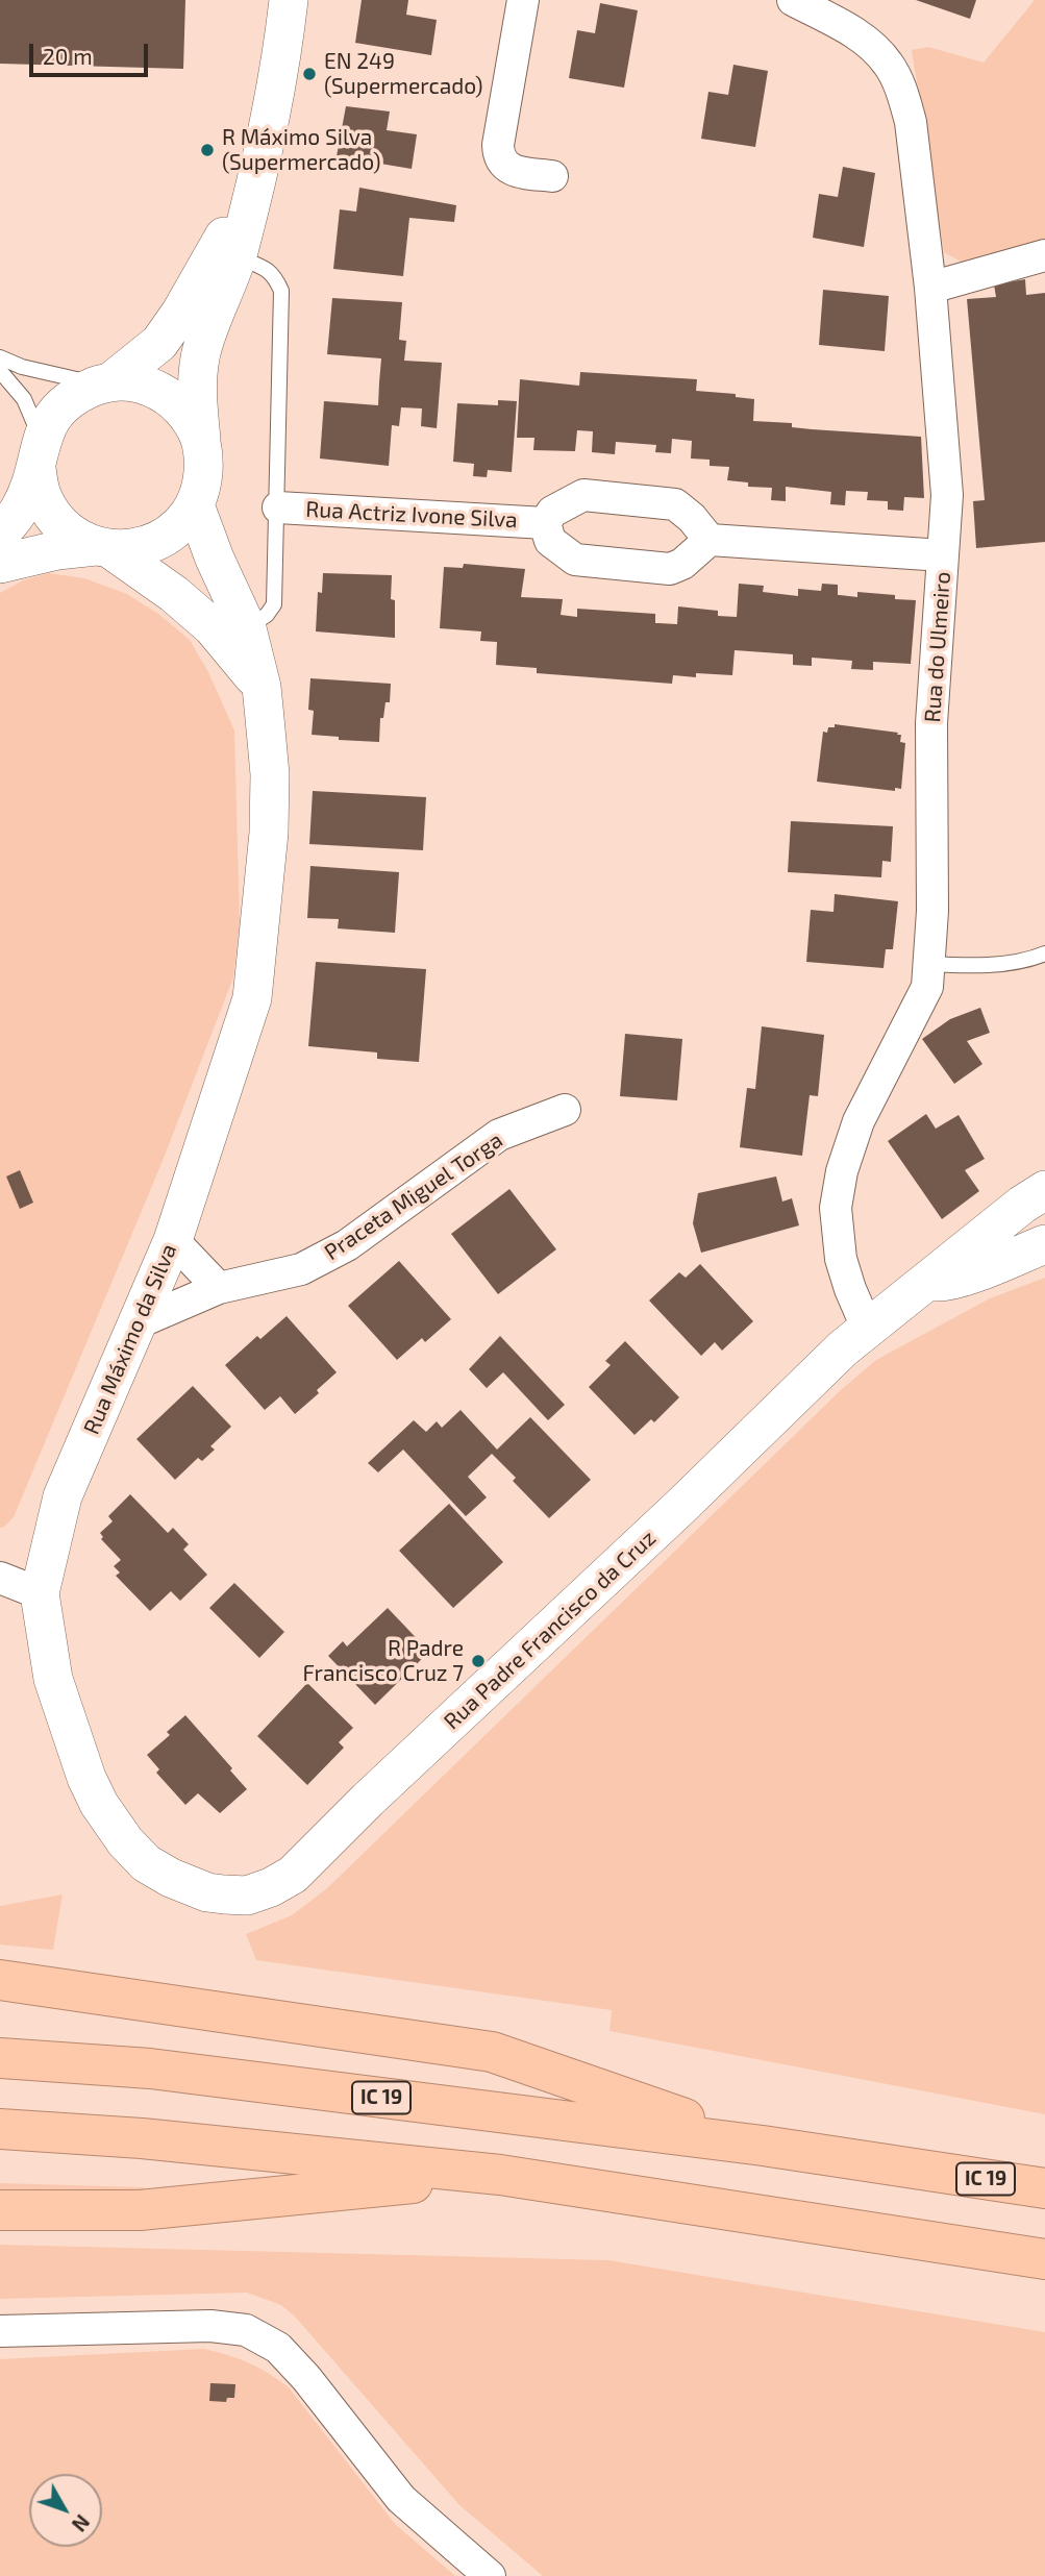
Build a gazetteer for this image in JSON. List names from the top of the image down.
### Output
{
  "streets": {
    "highway": ["IC 19"],
    "street": [
      "Rua Actriz Ivone Silva",
      "Rua do Ulmeiro",
      "Praceta Miguel Torga",
      "Rua Máximo da Silva",
      "Rua Padre Francisco da Cruz"
    ]
  },
  "crossings": [
    ["Rua do Ulmeiro", "Rua Padre Francisco da Cruz"],
    ["Praceta Miguel Torga", "Rua Máximo da Silva"],
    ["Rua Máximo da Silva", "Rua Padre Francisco da Cruz"]
  ],
  "places": ["EN 249 (Supermercado)", "R Máximo Silva (Supermercado)", "R Padre Francisco Cruz 7"],
  "scale_bar": "20 m",
  "north": "bottom right"
}
